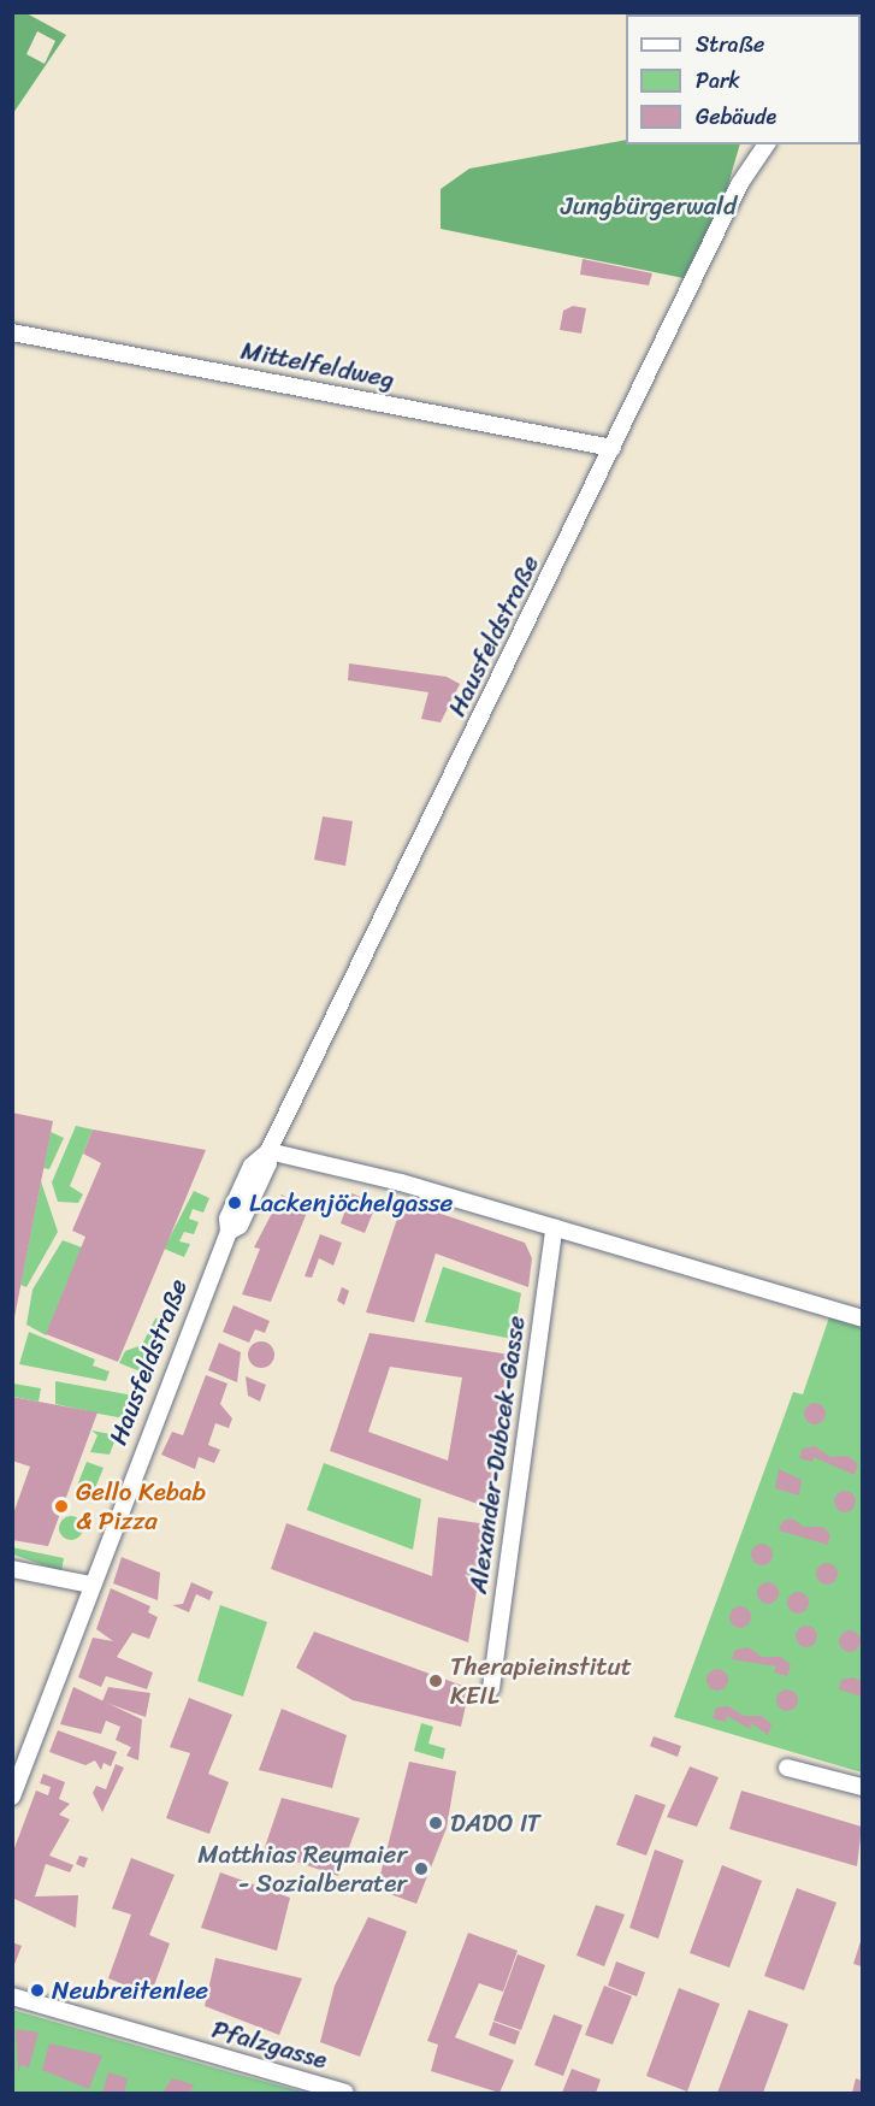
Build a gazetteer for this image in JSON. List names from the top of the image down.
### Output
{
  "streets": {
    "street": [
      "Mittelfeldweg",
      "Hausfeldstraße",
      "Alexander-Dubcek-Gasse",
      "Pfalzgasse"
    ]
  },
  "crossings": [
    ["Mittelfeldweg", "Hausfeldstraße"]
  ],
  "parks": ["Jungbürgerwald"],
  "places": [
    "Lackenjöchelgasse",
    "Gello Kebab & Pizza",
    "Therapieinstitut KEIL",
    "DADO IT",
    "Matthias Reymaier - Sozialberater",
    "Neubreitenlee"
  ],
  "legend": ["Straße", "Park", "Gebäude"]
}
